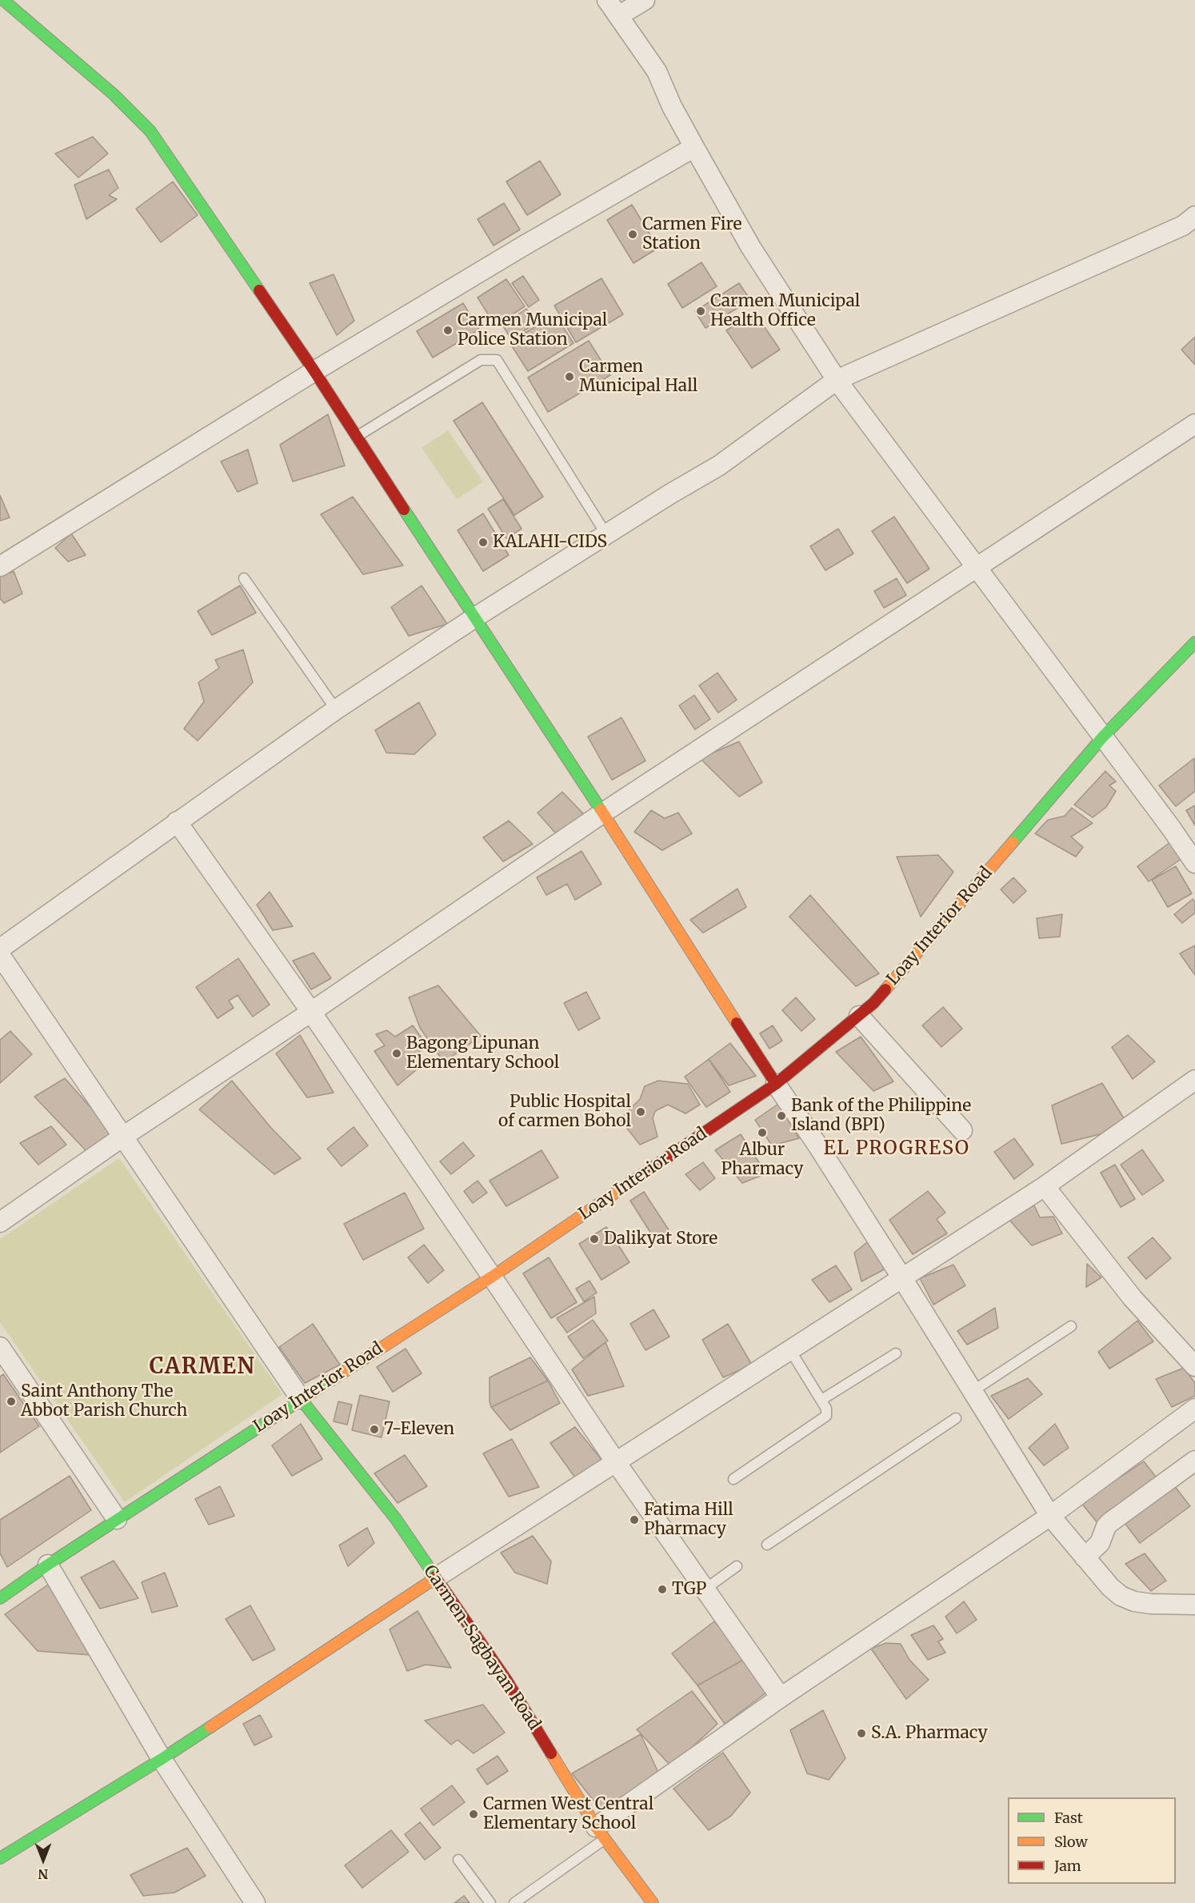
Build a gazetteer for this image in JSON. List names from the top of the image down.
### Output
{
  "streets": {
    "main road": ["Loay Interior Road", "Carmen-Sagbayan Road"]
  },
  "crossings": [
    ["Loay Interior Road", "Carmen-Sagbayan Road"]
  ],
  "districts": ["EL PROGRESO", "CARMEN"],
  "places": [
    "Carmen Fire Station",
    "Carmen Municipal Health Office",
    "Carmen Municipal Police Station",
    "Carmen Municipal Hall",
    "KALAHI-CIDS",
    "Bagong Lipunan Elementary School",
    "Public Hospital of carmen Bohol",
    "Bank of the Philippine Island (BPI)",
    "Albur Pharmacy",
    "Dalikyat Store",
    "Saint Anthony The Abbot Parish Church",
    "7-Eleven",
    "Fatima Hill Pharmacy",
    "TGP",
    "S.A. Pharmacy",
    "Carmen West Central Elementary School"
  ],
  "legend": ["Fast", "Slow", "Jam"],
  "north": "bottom"
}
